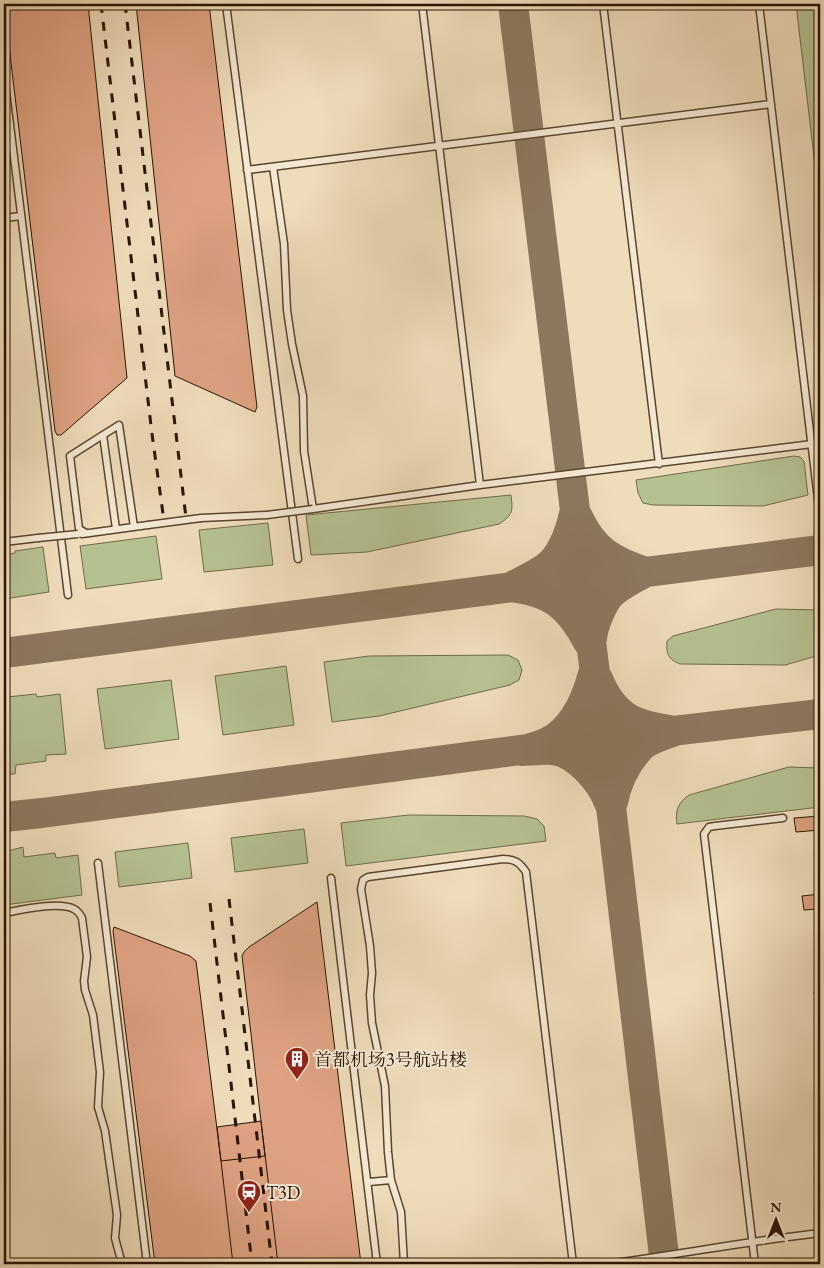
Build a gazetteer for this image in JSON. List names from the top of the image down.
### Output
{
  "places": {
    "building": ["首都机场3号航站楼"],
    "station": ["T3D"]
  },
  "north": "top"
}
